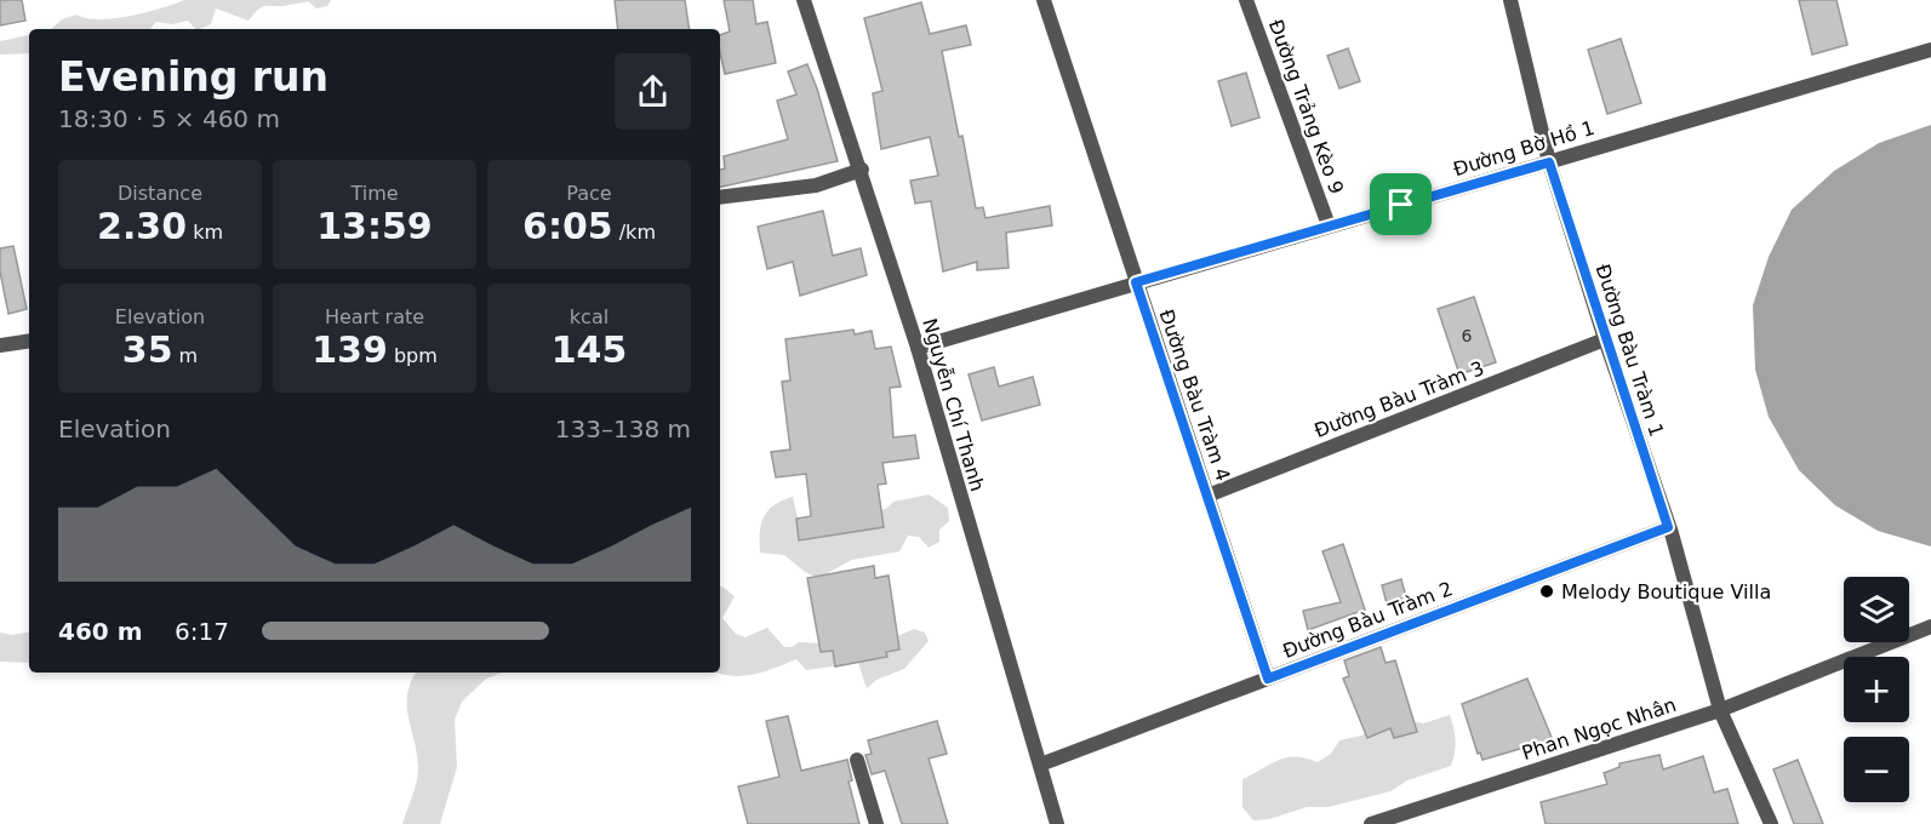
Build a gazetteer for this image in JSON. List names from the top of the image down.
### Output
{
  "streets": {
    "street": [
      "Đường Trảng Kèo 9",
      "Đường Bờ Hồ 1",
      "Đường Bàu Tràm 1",
      "Đường Bàu Tràm 4",
      "Đường Bàu Tràm 3",
      "Nguyễn Chí Thanh",
      "Đường Bàu Tràm 2",
      "Phan Ngọc Nhân"
    ]
  },
  "crossings": [
    ["Đường Trảng Kèo 9", "Đường Bờ Hồ 1"],
    ["Đường Bờ Hồ 1", "Đường Bàu Tràm 1"],
    ["Đường Bờ Hồ 1", "Đường Bàu Tràm 4"],
    ["Đường Bờ Hồ 1", "Nguyễn Chí Thanh"],
    ["Đường Bàu Tràm 1", "Đường Bàu Tràm 3"],
    ["Đường Bàu Tràm 1", "Đường Bàu Tràm 2"],
    ["Đường Bàu Tràm 1", "Phan Ngọc Nhân"],
    ["Đường Bàu Tràm 4", "Đường Bàu Tràm 3"],
    ["Đường Bàu Tràm 4", "Đường Bàu Tràm 2"],
    ["Nguyễn Chí Thanh", "Đường Bàu Tràm 2"]
  ],
  "places": ["Melody Boutique Villa"],
  "house_numbers": ["6"],
  "page": {
    "heading": ["Evening run", "18:30 · 5 × 460 m"],
    "stats": [
      ["Distance", "2.30 km"],
      ["Time", "13:59"],
      ["Pace", "6:05 /km"],
      ["Elevation", "35 m"],
      ["Heart rate", "139 bpm"],
      ["kcal", "145"]
    ],
    "chart": ["Elevation", "133–138 m"],
    "map_buttons": ["+", "−"],
    "list": [
      {
        "name": "460 m",
        "note": "6:17"
      }
    ]
  }
}
